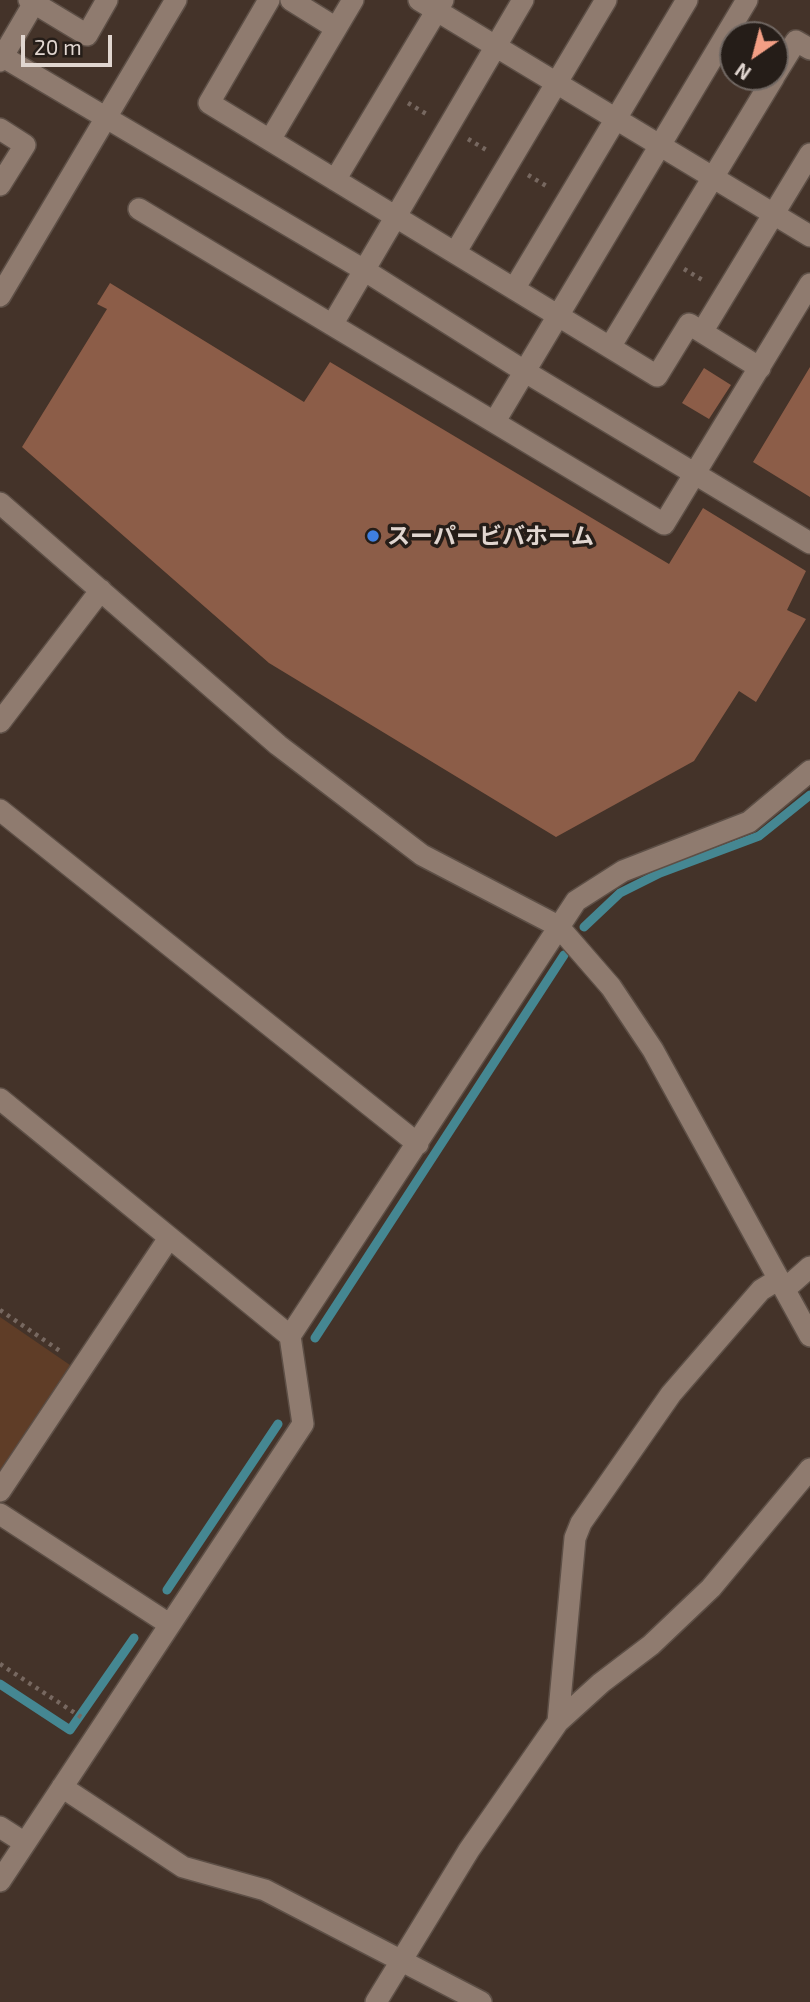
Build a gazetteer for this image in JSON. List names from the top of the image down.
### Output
{
  "places": ["スーパービバホーム"],
  "scale_bar": "20 m",
  "north": "bottom left"
}
